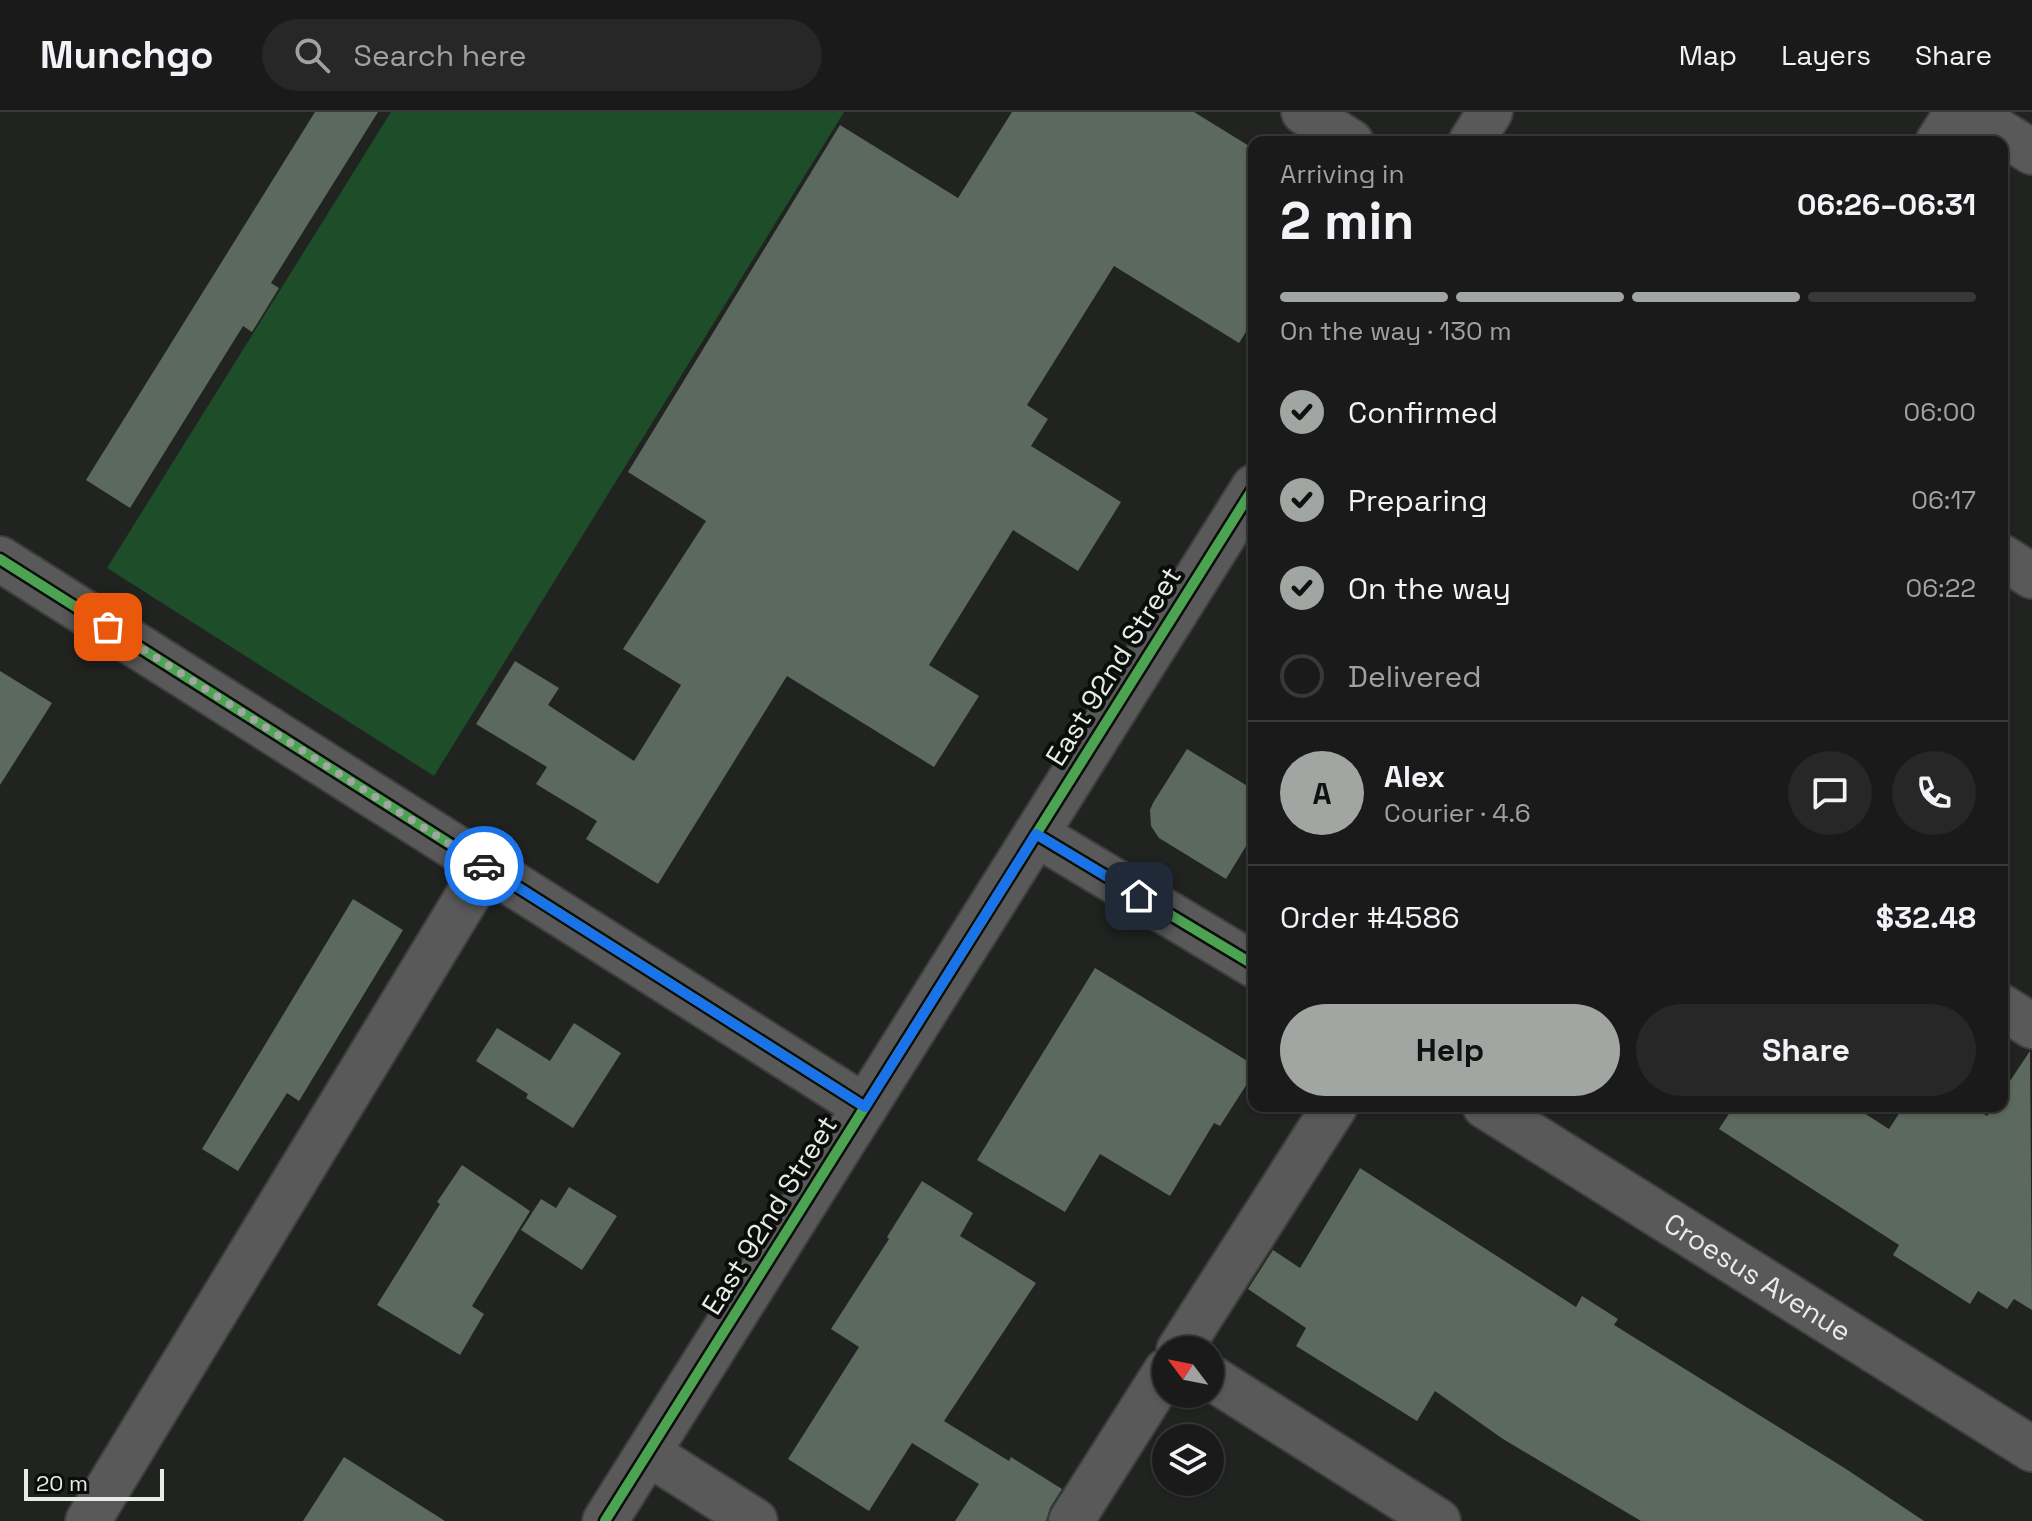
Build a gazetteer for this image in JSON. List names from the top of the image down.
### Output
{
  "streets": {
    "street": ["East 92nd Street", "Croesus Avenue"]
  },
  "scale_bar": "20 m",
  "north": "top left",
  "page": {
    "header": "Munchgo",
    "search": "Search here",
    "nav": ["Map", "Layers", "Share"],
    "heading": ["2 min", "Arriving in", "06:26–06:31"],
    "panel": [
      "Alex",
      "Courier · 4.6",
      "Order #4586",
      "$32.48"
    ],
    "bar": "On the way · 130 m",
    "list": [
      ["Confirmed", "06:00"],
      ["Preparing", "06:17"],
      ["On the way", "06:22"],
      "Delivered"
    ],
    "round": "A",
    "buttons": ["Help", "Share"],
    "scale": "20 m"
  }
}
